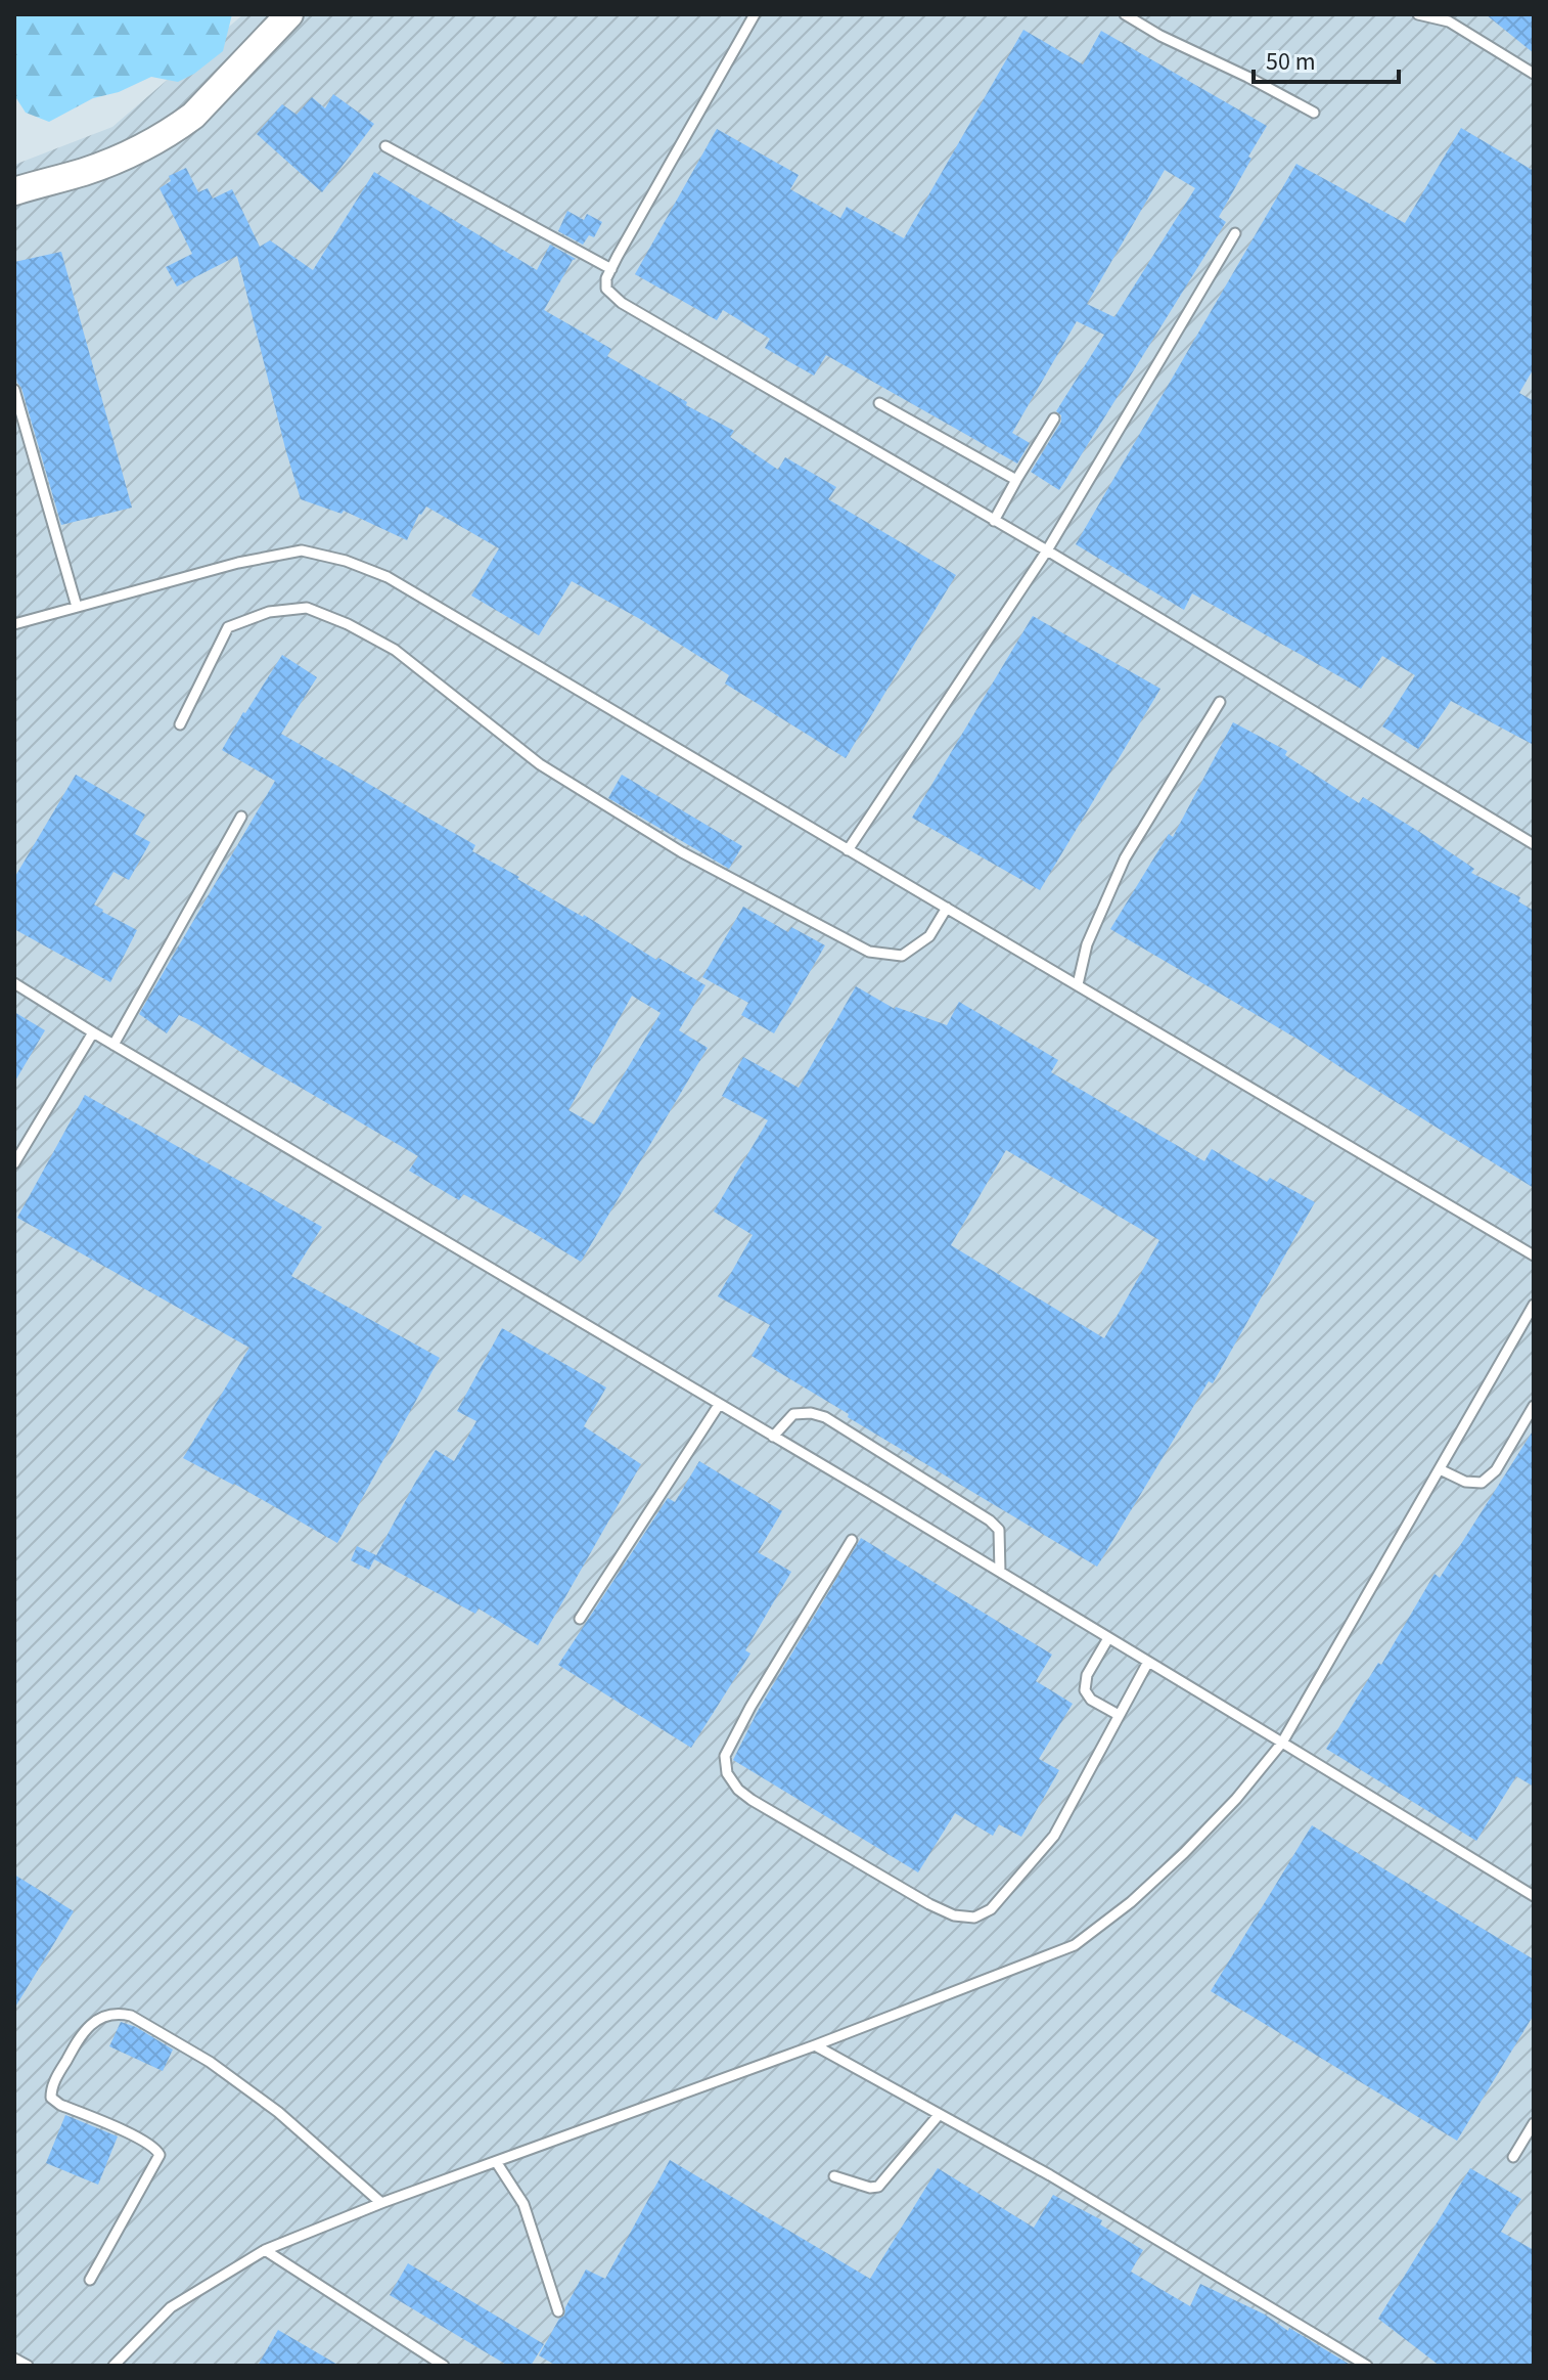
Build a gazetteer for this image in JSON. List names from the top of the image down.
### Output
{
  "scale_bar": "50 m"
}
